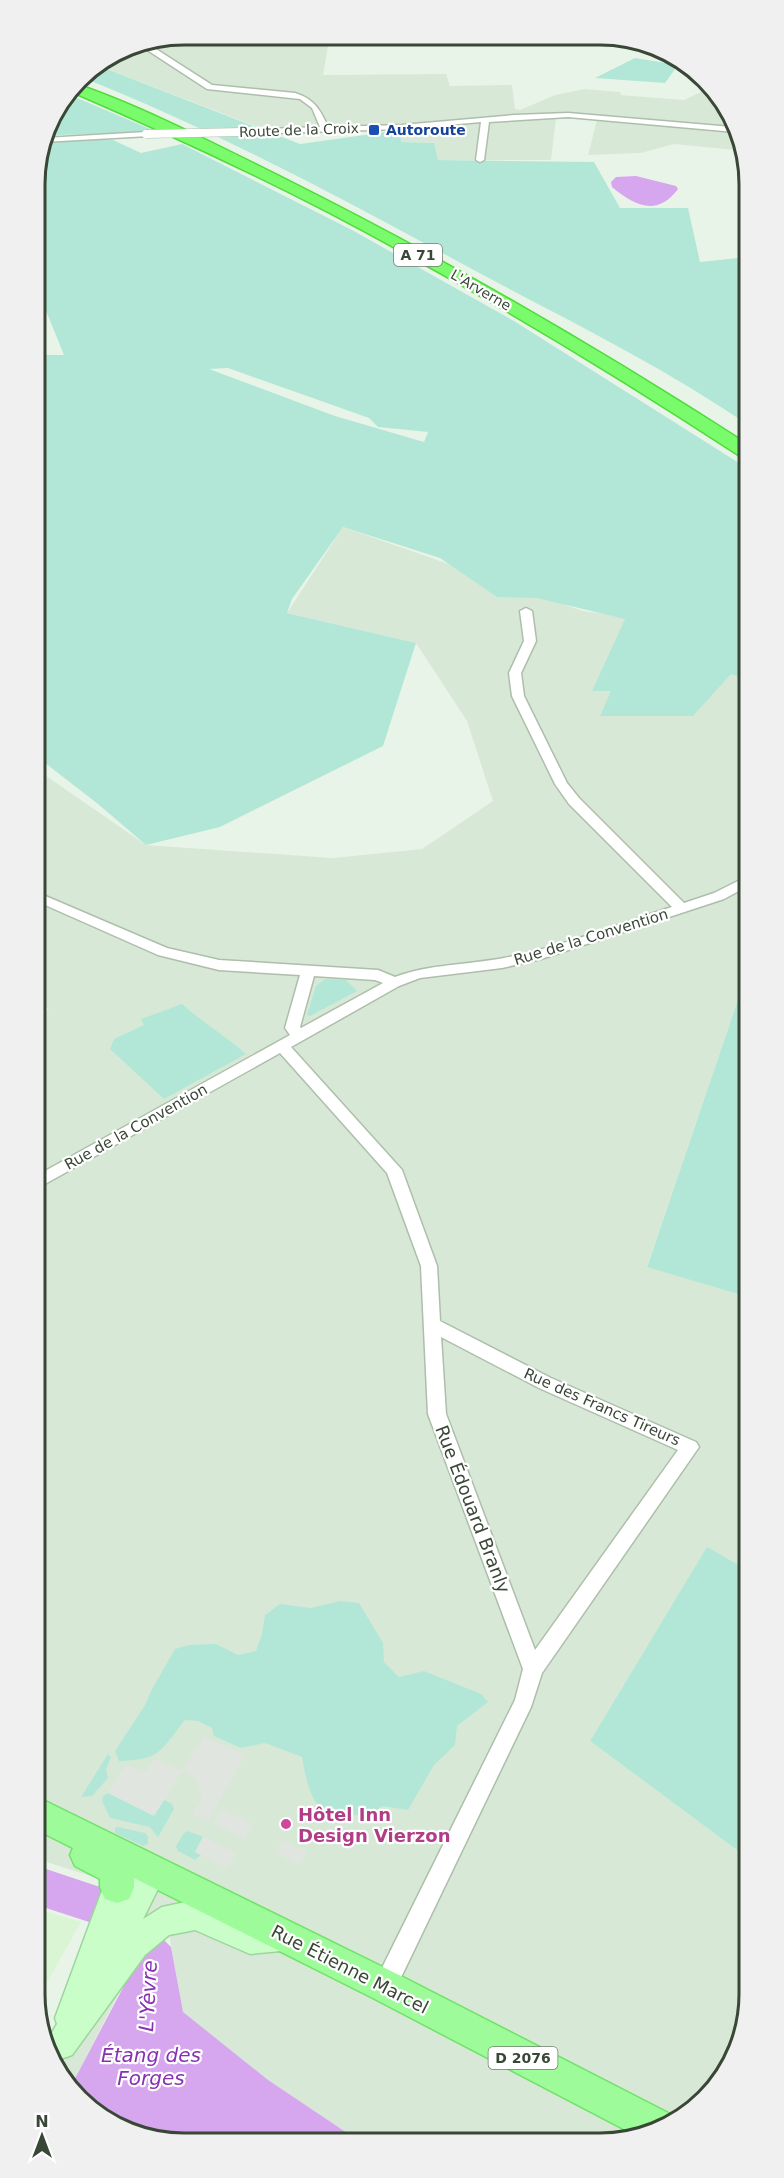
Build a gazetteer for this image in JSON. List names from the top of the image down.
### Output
{
  "streets": {
    "highway": ["A 71", "L'Arverne"],
    "main road": ["Rue Étienne Marcel", "D 2076"],
    "street": [
      "Route de la Croix",
      "Rue de la Convention",
      "Rue des Francs Tireurs",
      "Rue Édouard Branly"
    ]
  },
  "crossings": [
    ["Rue de la Convention", "Rue Édouard Branly"],
    ["Rue des Francs Tireurs", "Rue Édouard Branly"]
  ],
  "water": ["L'Yèvre", "Étang des Forges"],
  "places": {
    "transit": ["Autoroute"],
    "other": ["Hôtel Inn Design Vierzon"]
  },
  "north": "top"
}
